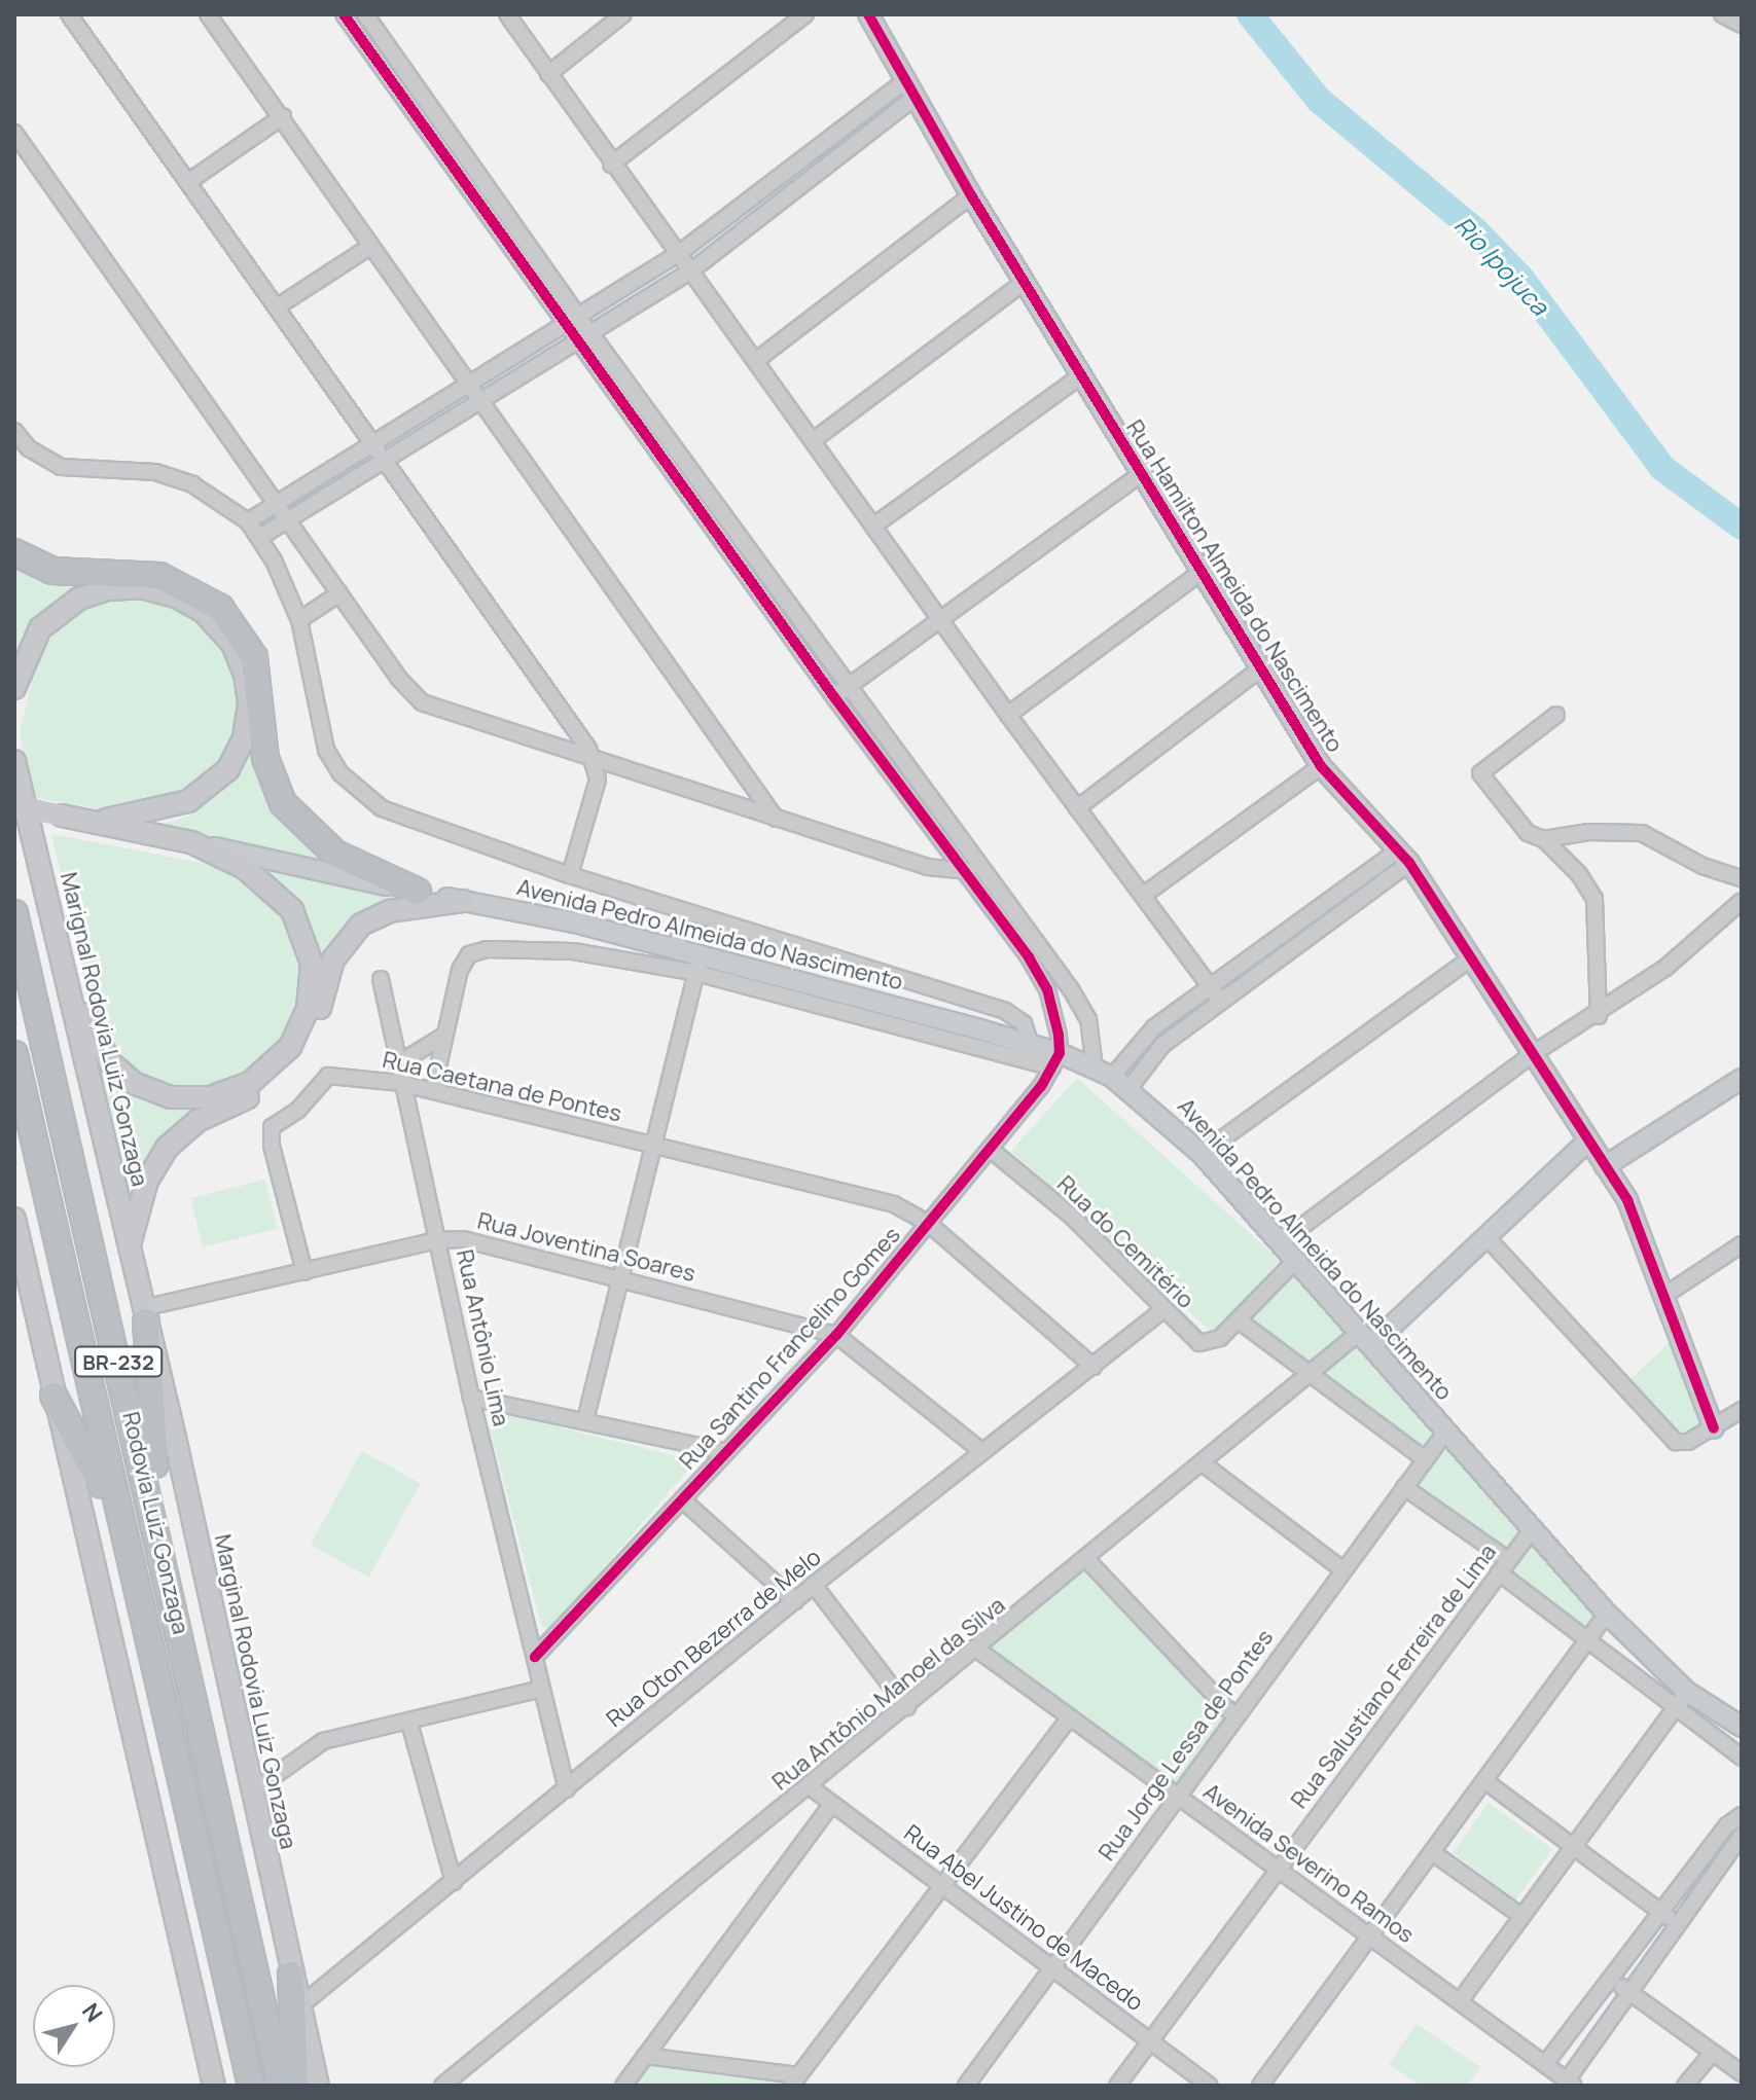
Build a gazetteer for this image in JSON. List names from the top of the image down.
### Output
{
  "streets": {
    "highway": ["BR-232", "Rodovia Luiz Gonzaga"],
    "main road": ["Marignal Rodovia Luiz Gonzaga", "Marginal Rodovia Luiz Gonzaga"],
    "street": [
      "Rua Hamilton Almeida do Nascimento",
      "Avenida Pedro Almeida do Nascimento",
      "Rua Caetana de Pontes",
      "Rua do Cemitério",
      "Rua Joventina Soares",
      "Rua Antônio Lima",
      "Rua Santino Francelino Gomes",
      "Rua Oton Bezerra de Melo",
      "Rua Salustiano Ferreira de Lima",
      "Rua Antônio Manoel da Silva",
      "Rua Jorge Lessa de Pontes",
      "Avenida Severino Ramos",
      "Rua Abel Justino de Macedo"
    ]
  },
  "crossings": [
    ["Avenida Pedro Almeida do Nascimento", "Rua Santino Francelino Gomes"],
    ["Avenida Pedro Almeida do Nascimento", "Rua Salustiano Ferreira de Lima"],
    ["Avenida Pedro Almeida do Nascimento", "Rua Antônio Manoel da Silva"],
    ["Avenida Pedro Almeida do Nascimento", "Rua Jorge Lessa de Pontes"],
    ["Marignal Rodovia Luiz Gonzaga", "Rua Joventina Soares"],
    ["Marignal Rodovia Luiz Gonzaga", "Marginal Rodovia Luiz Gonzaga"],
    ["Rua Caetana de Pontes", "Rua Joventina Soares"],
    ["Rua Caetana de Pontes", "Rua Antônio Lima"],
    ["Rua Caetana de Pontes", "Rua Santino Francelino Gomes"],
    ["Rua Caetana de Pontes", "Rua Oton Bezerra de Melo"],
    ["Rua do Cemitério", "Rua Santino Francelino Gomes"],
    ["Rua do Cemitério", "Rua Oton Bezerra de Melo"],
    ["Rua Joventina Soares", "Rua Antônio Lima"],
    ["Rua Joventina Soares", "Rua Santino Francelino Gomes"],
    ["Rua Joventina Soares", "Rua Oton Bezerra de Melo"],
    ["Rua Joventina Soares", "Marginal Rodovia Luiz Gonzaga"],
    ["Rua Antônio Lima", "Rua Santino Francelino Gomes"],
    ["Rua Antônio Lima", "Rua Oton Bezerra de Melo"],
    ["Rua Oton Bezerra de Melo", "Marginal Rodovia Luiz Gonzaga"],
    ["Rua Salustiano Ferreira de Lima", "Avenida Severino Ramos"],
    ["Rua Salustiano Ferreira de Lima", "Rua Abel Justino de Macedo"],
    ["Rua Antônio Manoel da Silva", "Avenida Severino Ramos"],
    ["Rua Antônio Manoel da Silva", "Rua Abel Justino de Macedo"],
    ["Rua Jorge Lessa de Pontes", "Avenida Severino Ramos"],
    ["Rua Jorge Lessa de Pontes", "Rua Abel Justino de Macedo"]
  ],
  "water": ["Rio Ipojuca"],
  "north": "top right"
}
